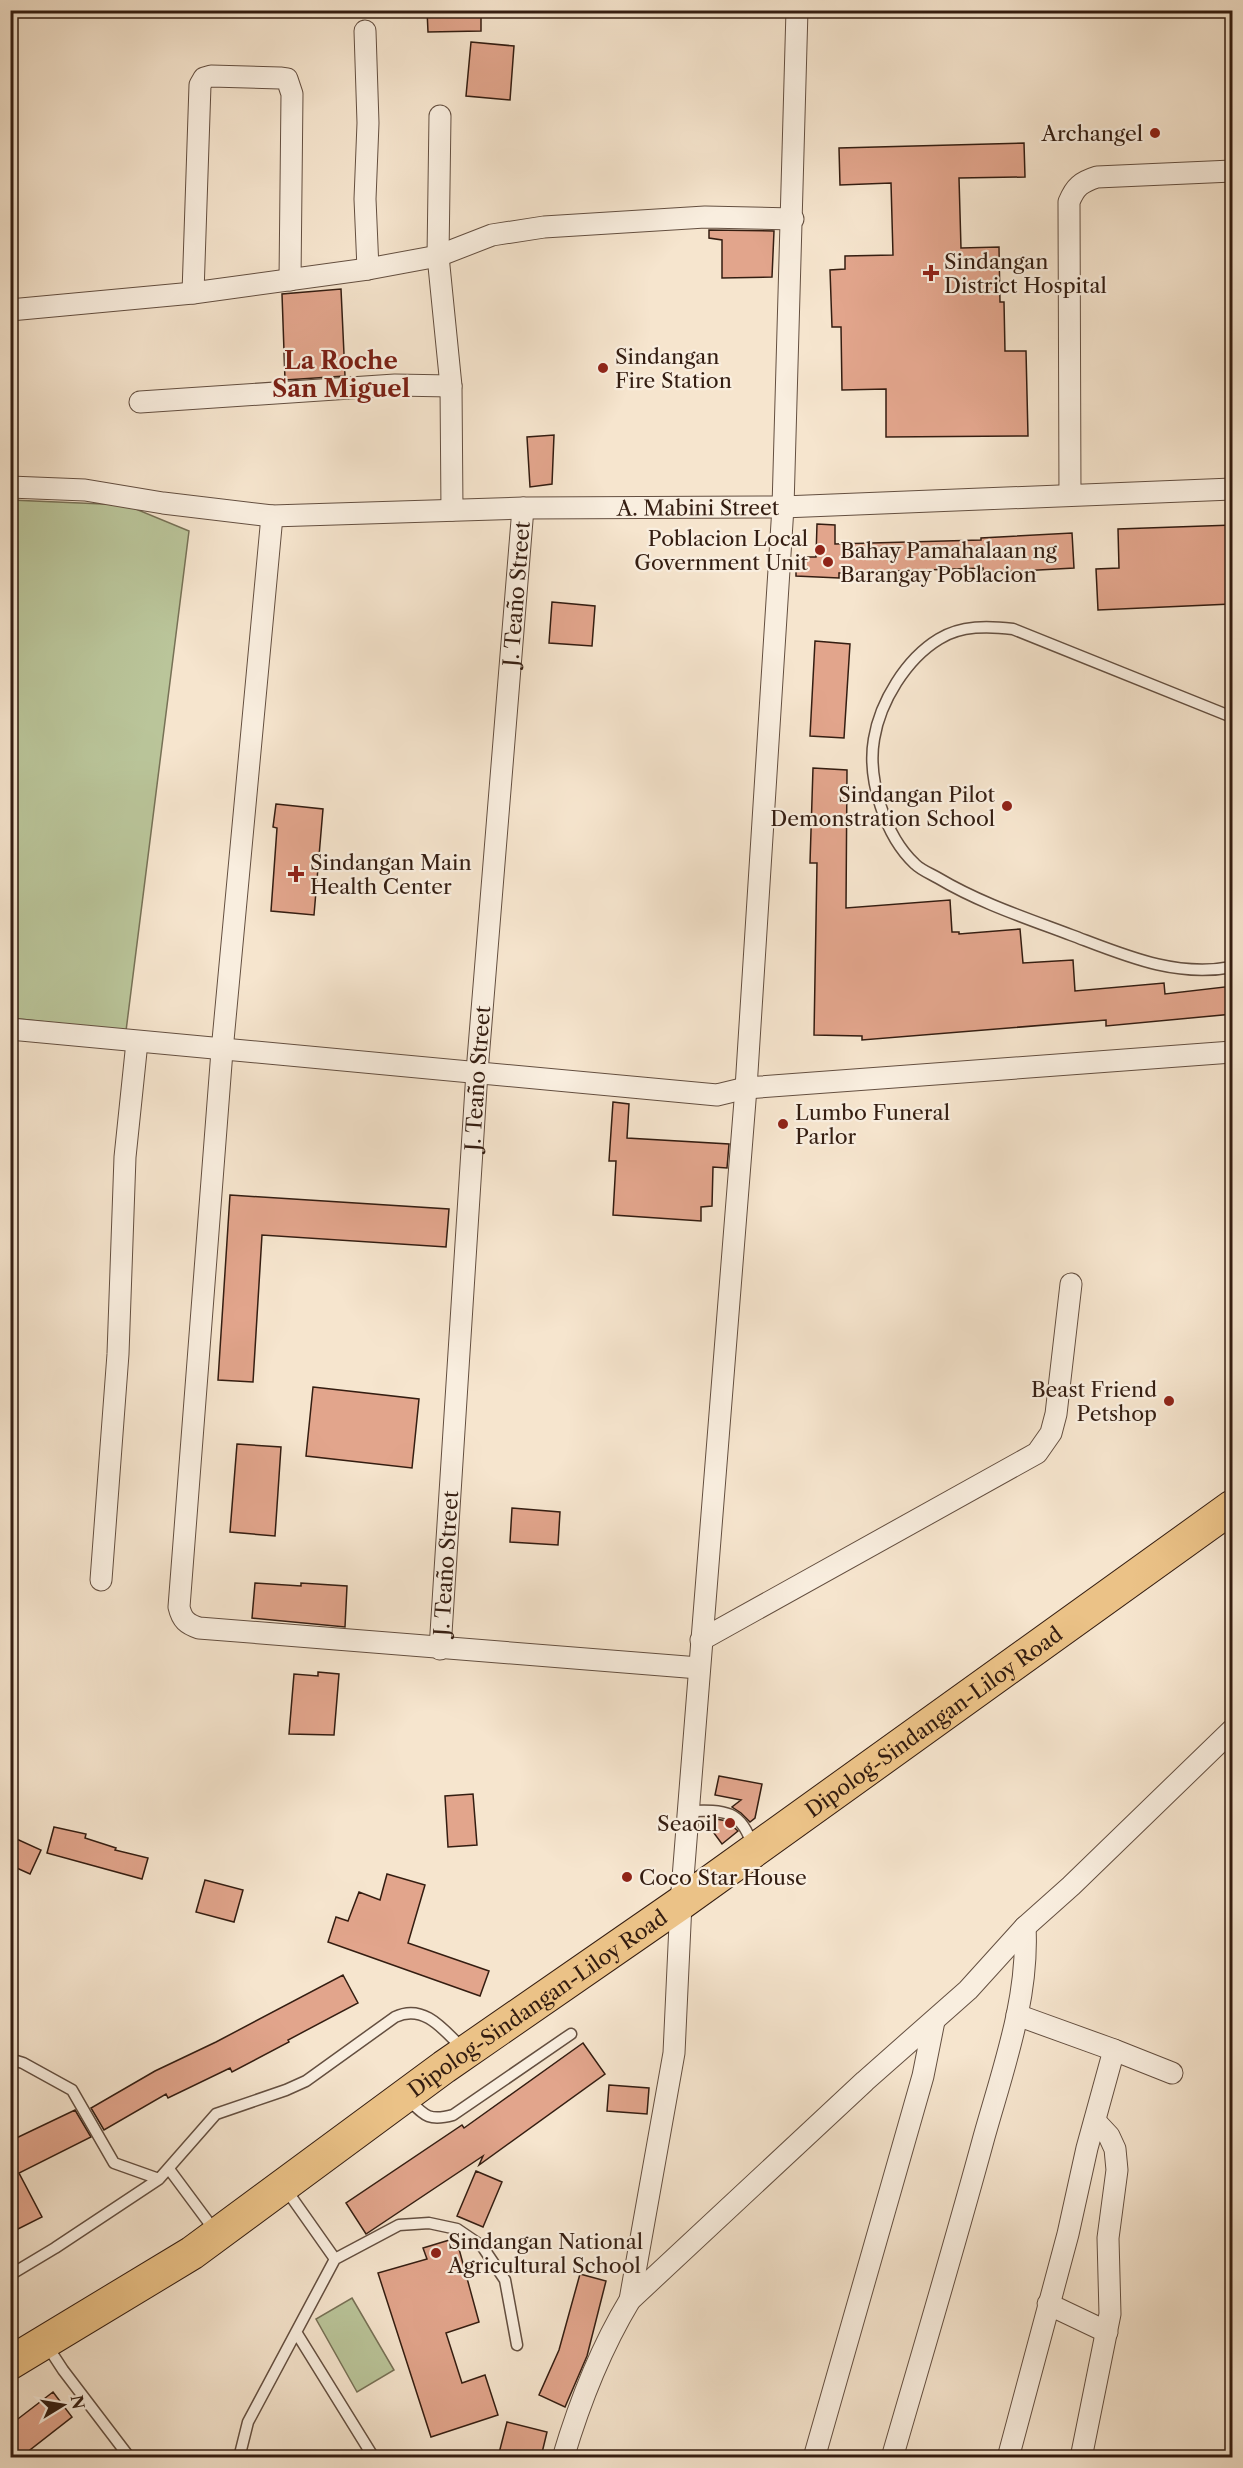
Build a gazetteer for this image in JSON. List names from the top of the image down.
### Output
{
  "streets": {
    "highway": ["Dipolog-Sindangan-Liloy Road"],
    "street": ["A. Mabini Street", "J. Teaño Street"]
  },
  "crossings": [
    ["A. Mabini Street", "J. Teaño Street"]
  ],
  "districts": ["La Roche San Miguel"],
  "places": {
    "other": [
      "Archangel",
      "Sindangan Fire Station",
      "Poblacion Local Government Unit",
      "Bahay Pamahalaan ng Barangay Poblacion",
      "Sindangan Pilot Demonstration School",
      "Lumbo Funeral Parlor",
      "Beast Friend Petshop",
      "Seaoil",
      "Coco Star House",
      "Sindangan National Agricultural School"
    ],
    "health": ["Sindangan District Hospital", "Sindangan Main Health Center"]
  },
  "north": "right"
}
